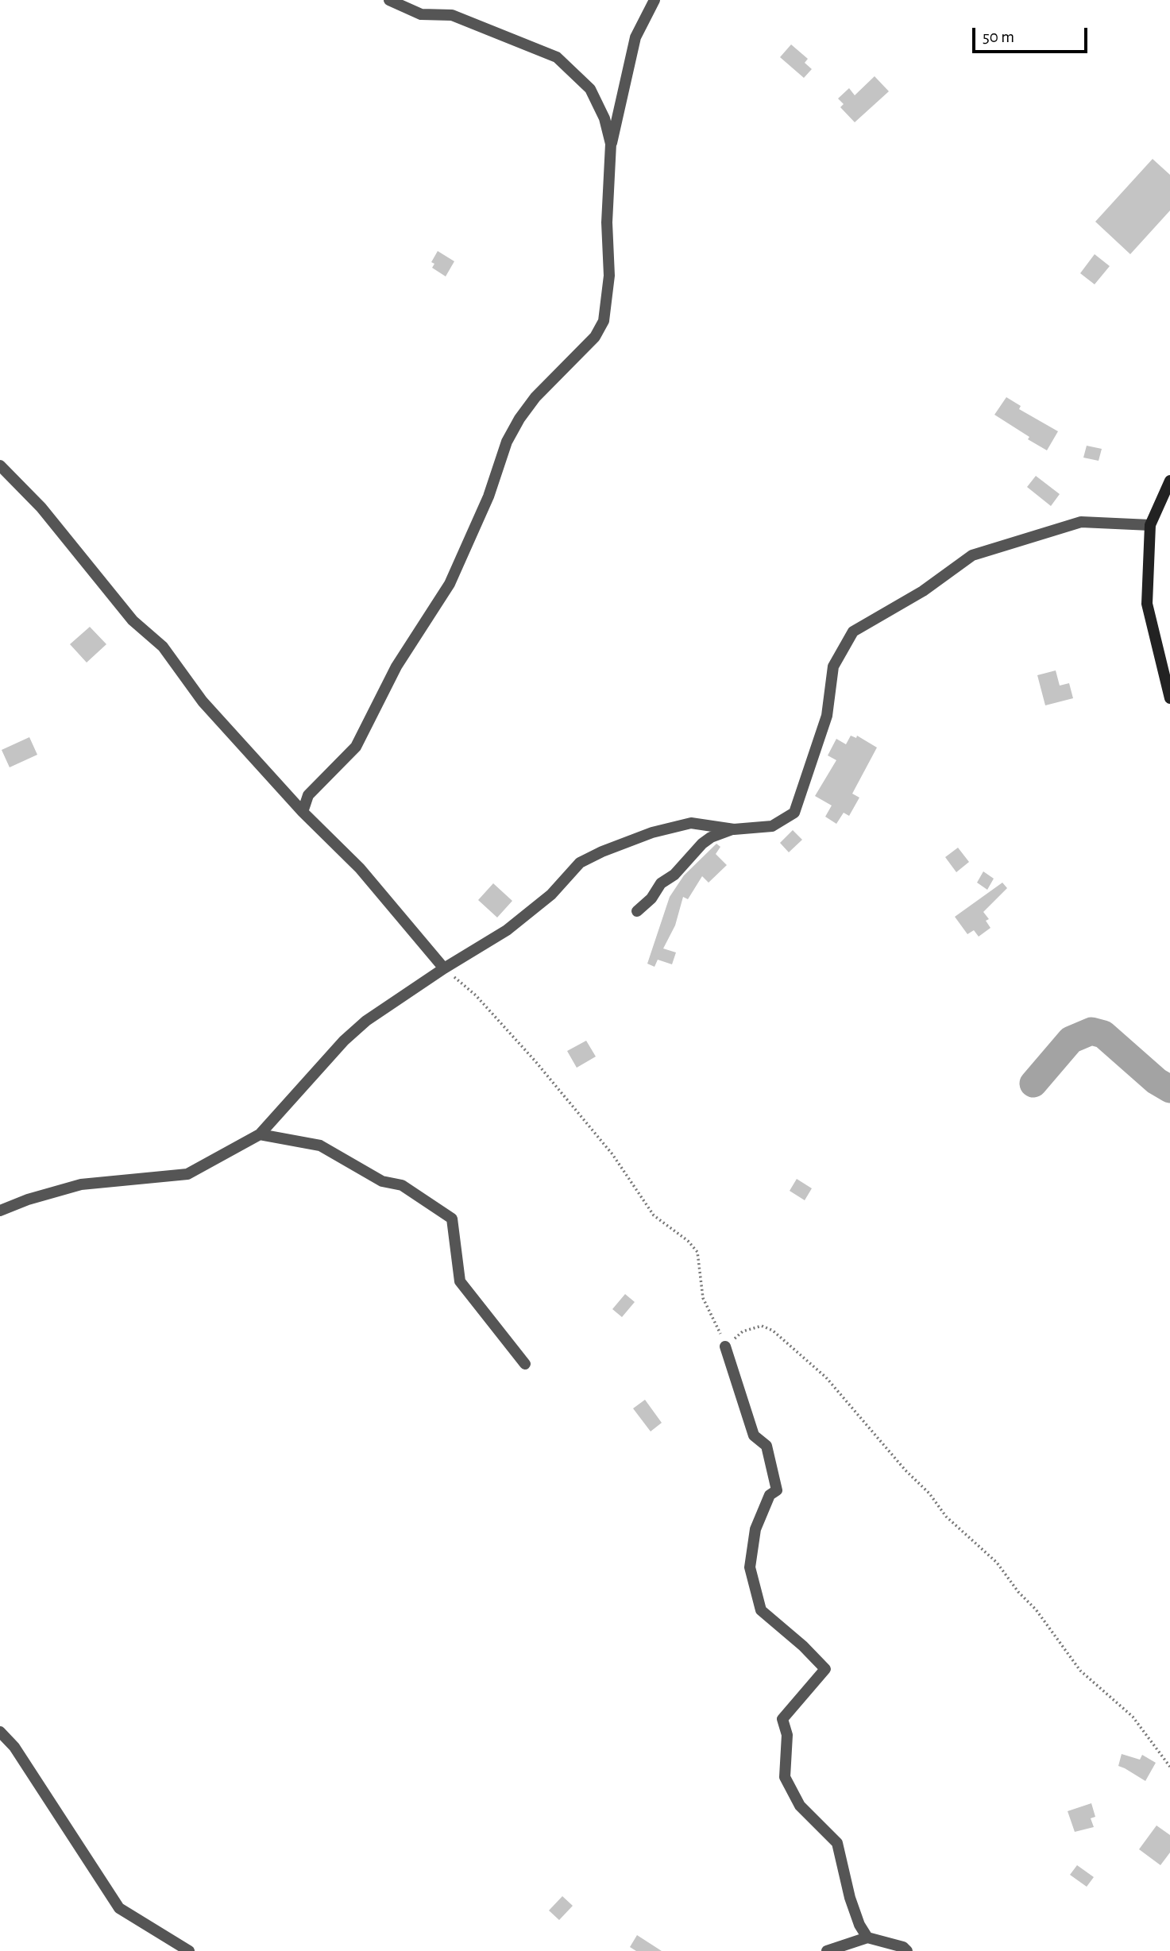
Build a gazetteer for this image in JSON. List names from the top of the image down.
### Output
{
  "scale_bar": "50 m"
}
